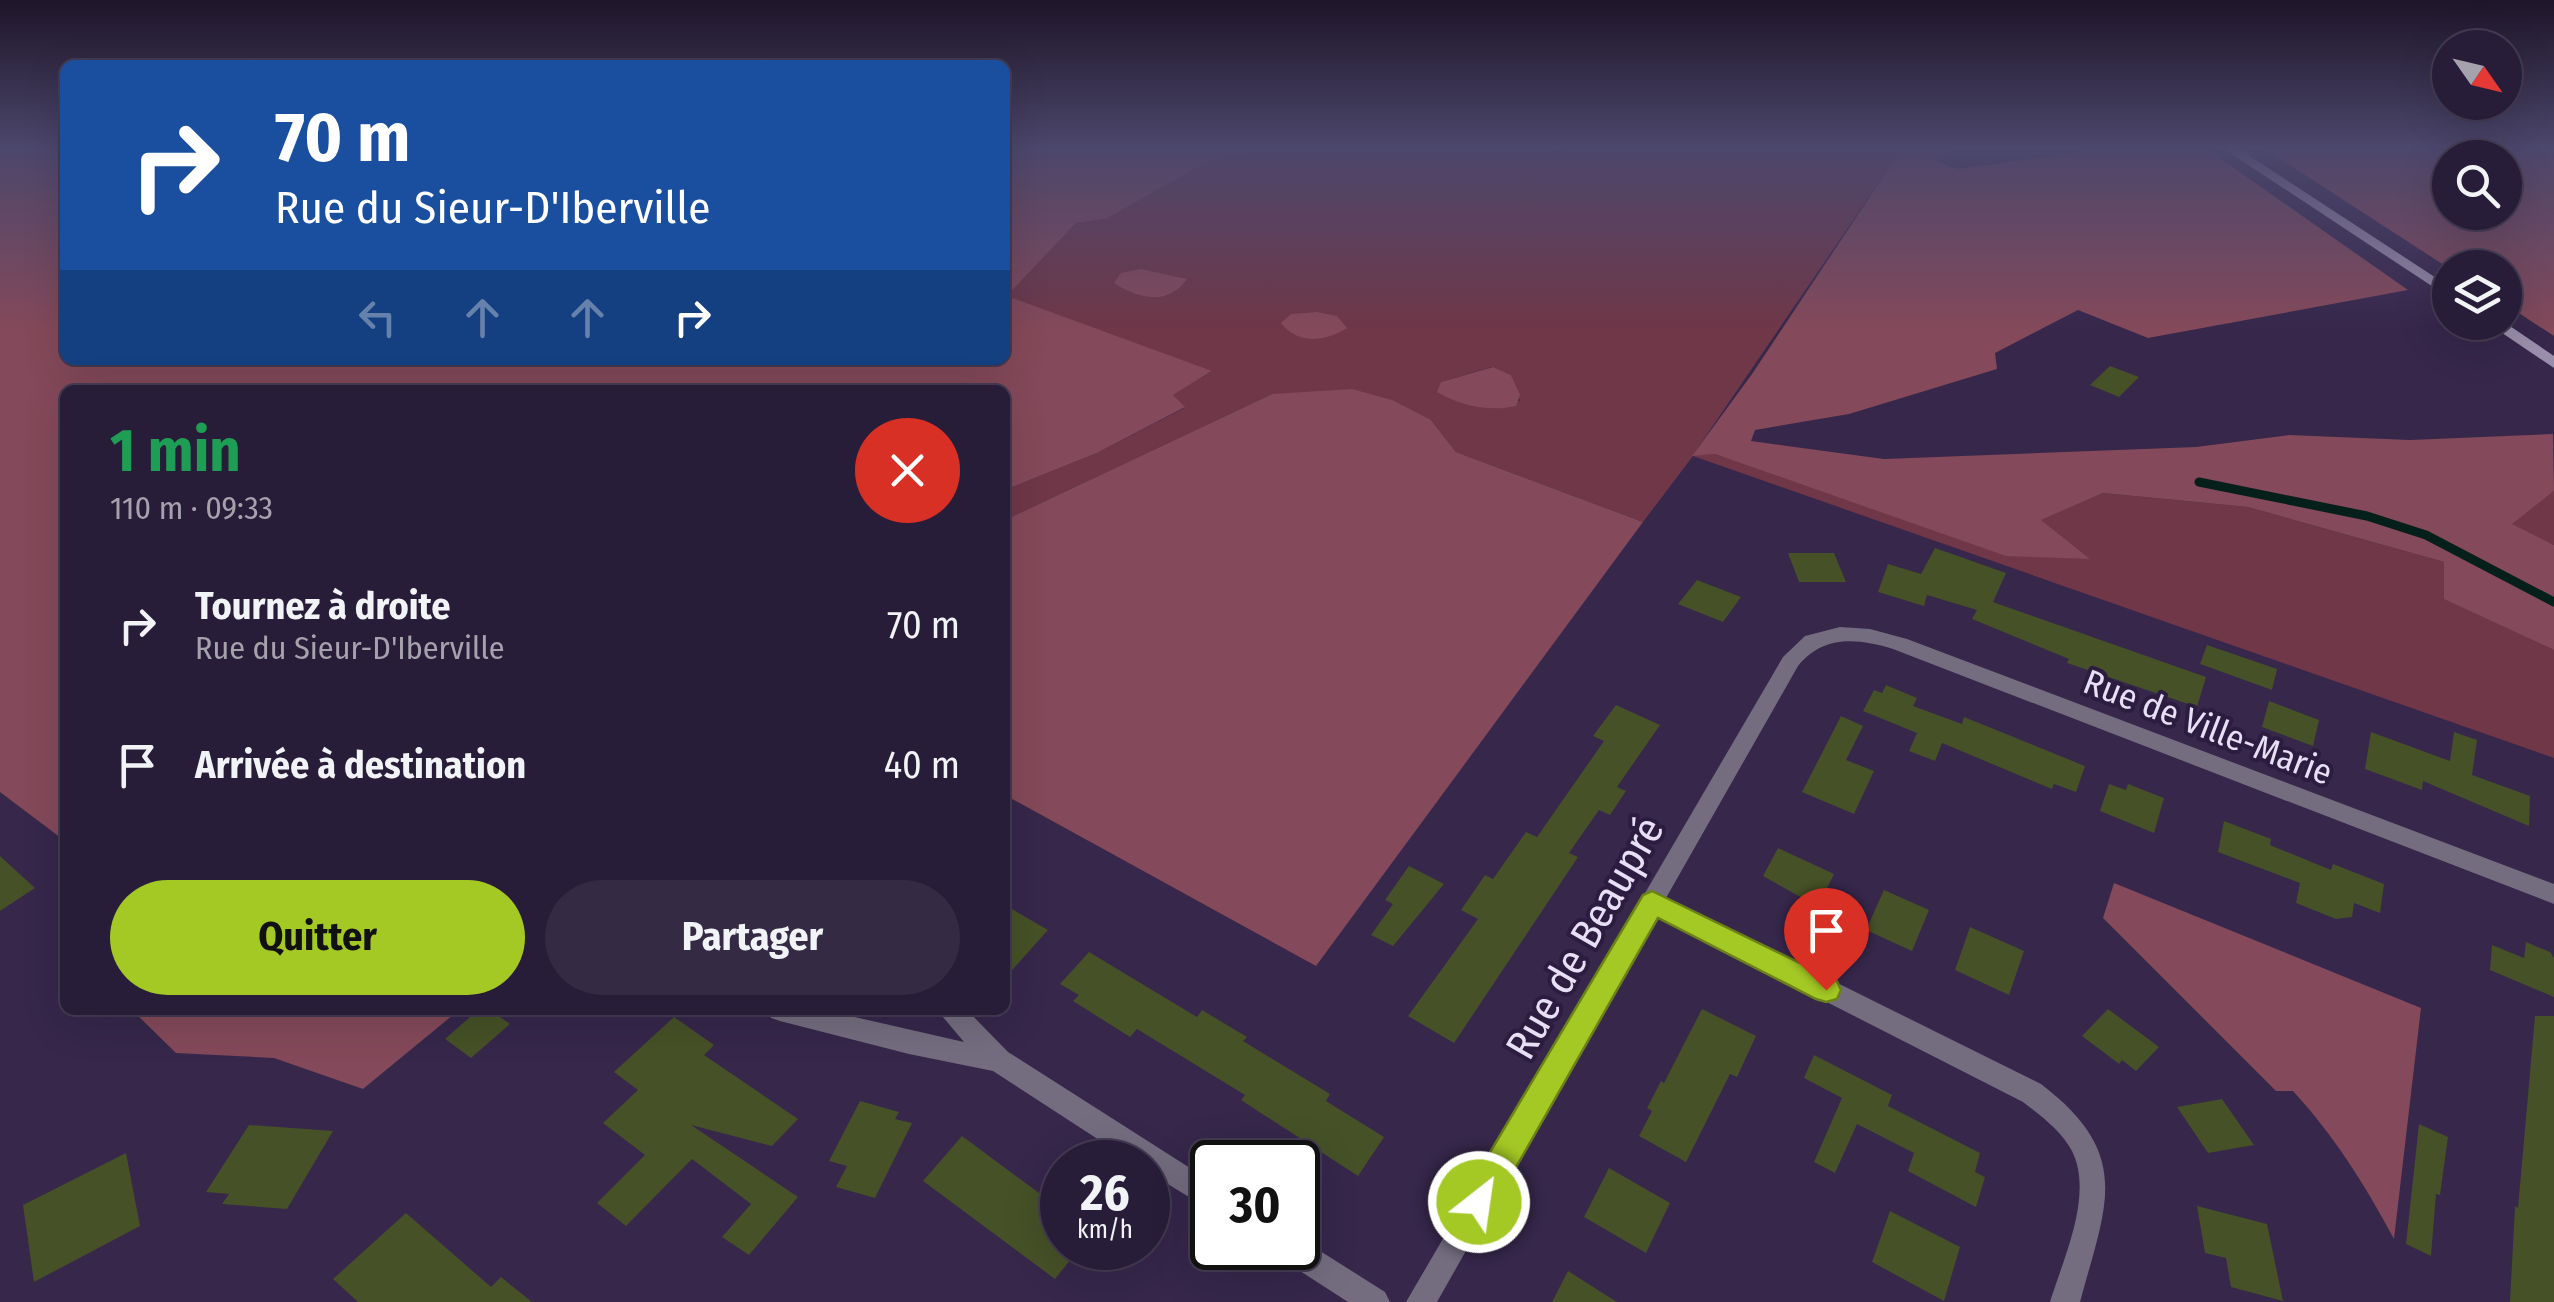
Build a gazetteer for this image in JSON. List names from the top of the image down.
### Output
{
  "streets": {
    "street": ["Rue de Ville-Marie", "Rue de Beaupré"]
  },
  "crossings": [
    ["Rue de Ville-Marie", "Rue de Beaupré"]
  ],
  "north": "bottom right",
  "page": {
    "turn": ["70 m", "Rue du Sieur-D'Iberville"],
    "heading": ["1 min", "110 m · 09:33"],
    "list": [
      {
        "name": "Tournez à droite",
        "note": "Rue du Sieur-D'Iberville",
        "value": "70 m"
      },
      {
        "name": "Arrivée à destination",
        "value": "40 m"
      }
    ],
    "buttons": ["Quitter", "Partager"],
    "speed": "26 km/h",
    "limit": "30"
  }
}
